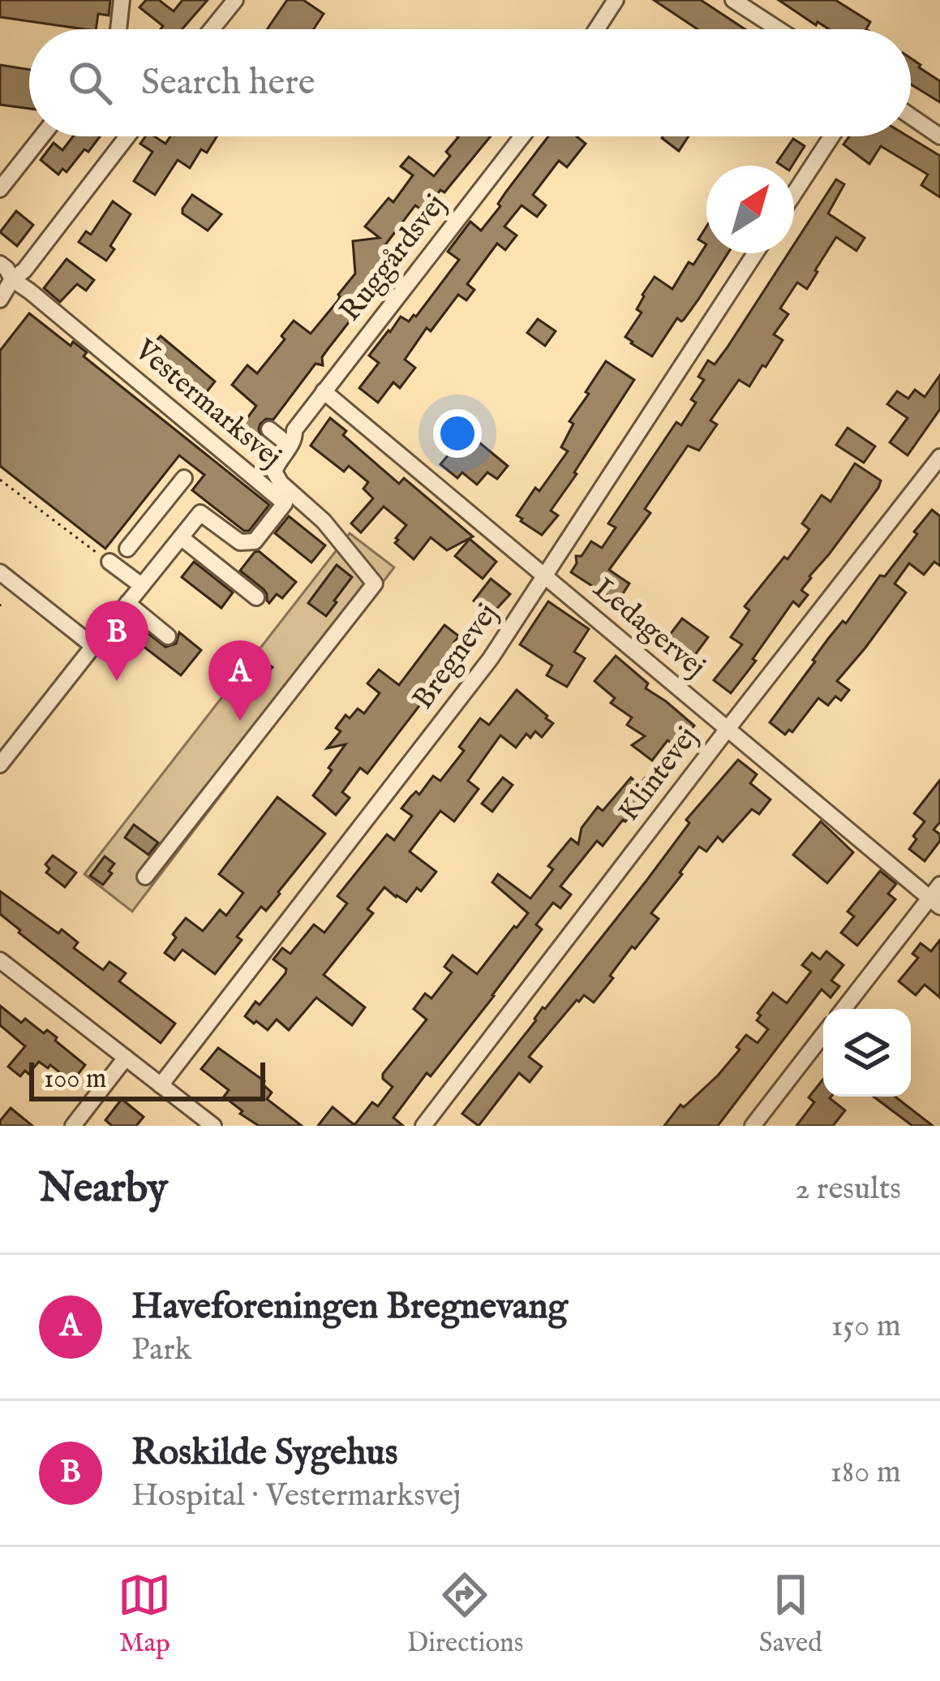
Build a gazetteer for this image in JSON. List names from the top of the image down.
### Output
{
  "streets": {
    "street": [
      "Ruggårdsvej",
      "Vestermarksvej",
      "Ledagervej",
      "Bregnevej",
      "Klintevej"
    ]
  },
  "crossings": [
    ["Ruggårdsvej", "Ledagervej"],
    ["Ledagervej", "Bregnevej"],
    ["Ledagervej", "Klintevej"]
  ],
  "scale_bar": "100 m",
  "north": "top right",
  "page": {
    "search": "Search here",
    "pins": ["B", "A"],
    "scale": "100 m",
    "heading": ["Nearby", "2 results"],
    "list": [
      {
        "mark": "A",
        "name": "Haveforeningen Bregnevang",
        "note": "Park",
        "value": "150 m"
      },
      {
        "mark": "B",
        "name": "Roskilde Sygehus",
        "note": "Hospital · Vestermarksvej",
        "value": "180 m"
      }
    ],
    "nav": ["Map", "Directions", "Saved"]
  }
}
